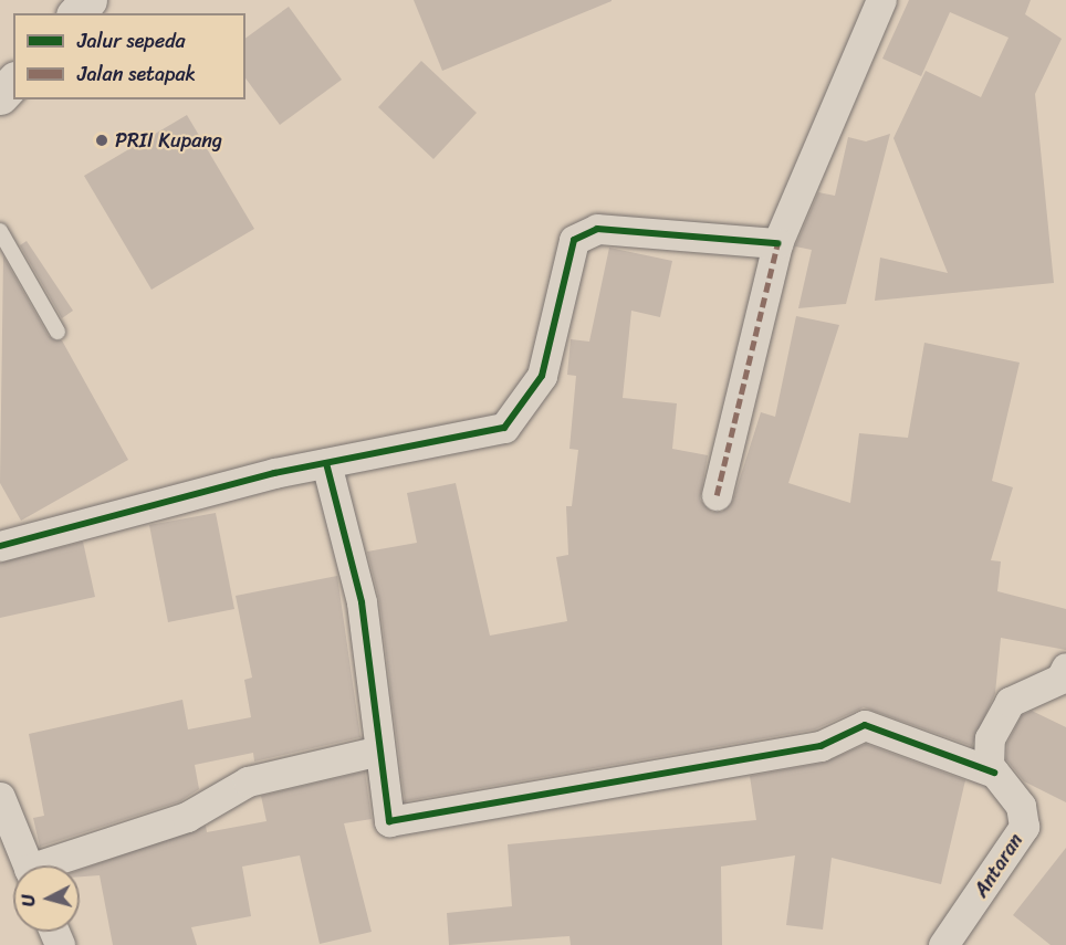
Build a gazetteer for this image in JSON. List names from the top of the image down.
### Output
{
  "streets": {
    "street": ["Antaran"]
  },
  "places": ["PRII Kupang"],
  "legend": ["Jalur sepeda", "Jalan setapak"],
  "north": "left"
}
